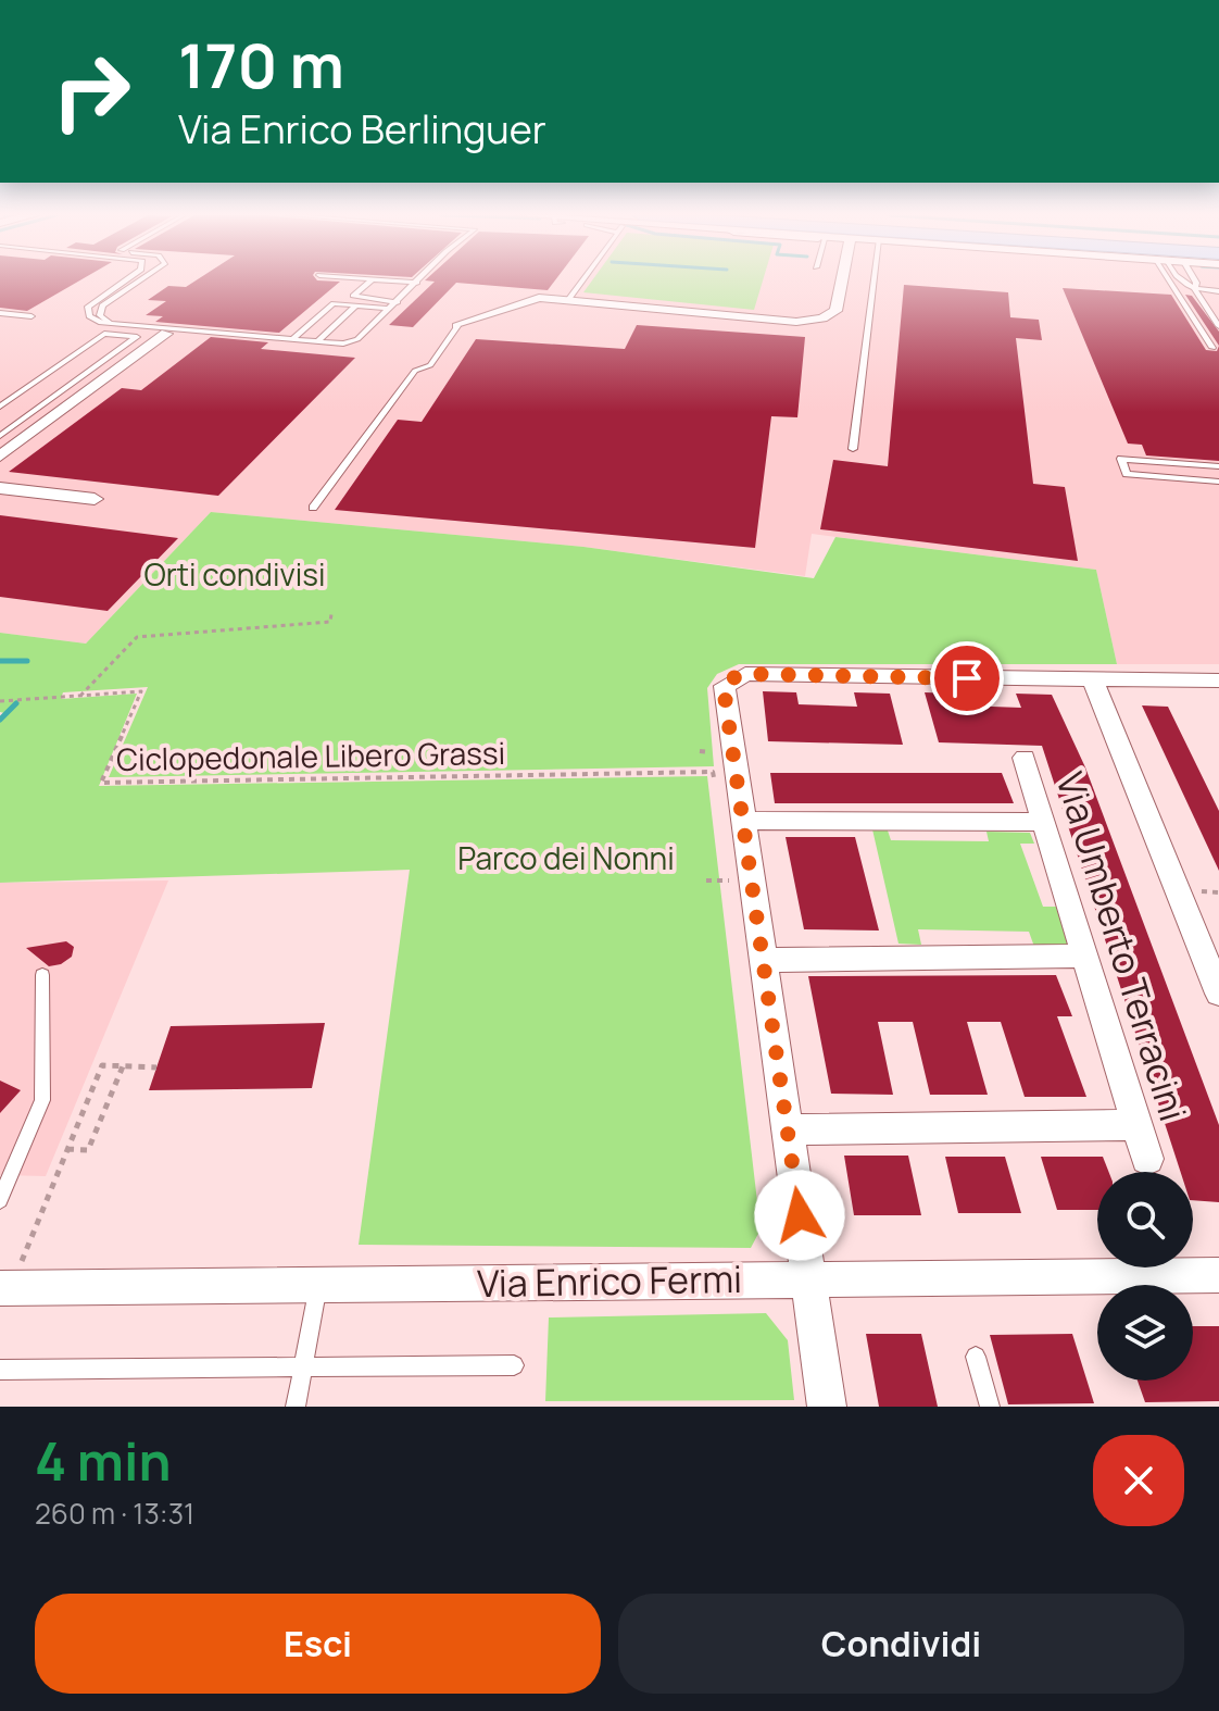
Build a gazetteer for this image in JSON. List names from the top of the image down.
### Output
{
  "streets": {
    "street": ["Via Umberto Terracini", "Via Enrico Fermi"],
    "path": ["Ciclopedonale Libero Grassi"]
  },
  "parks": ["Orti condivisi", "Parco dei Nonni"],
  "page": {
    "turn": ["170 m", "Via Enrico Berlinguer"],
    "heading": ["4 min", "260 m · 13:31"],
    "buttons": ["Esci", "Condividi"]
  }
}
